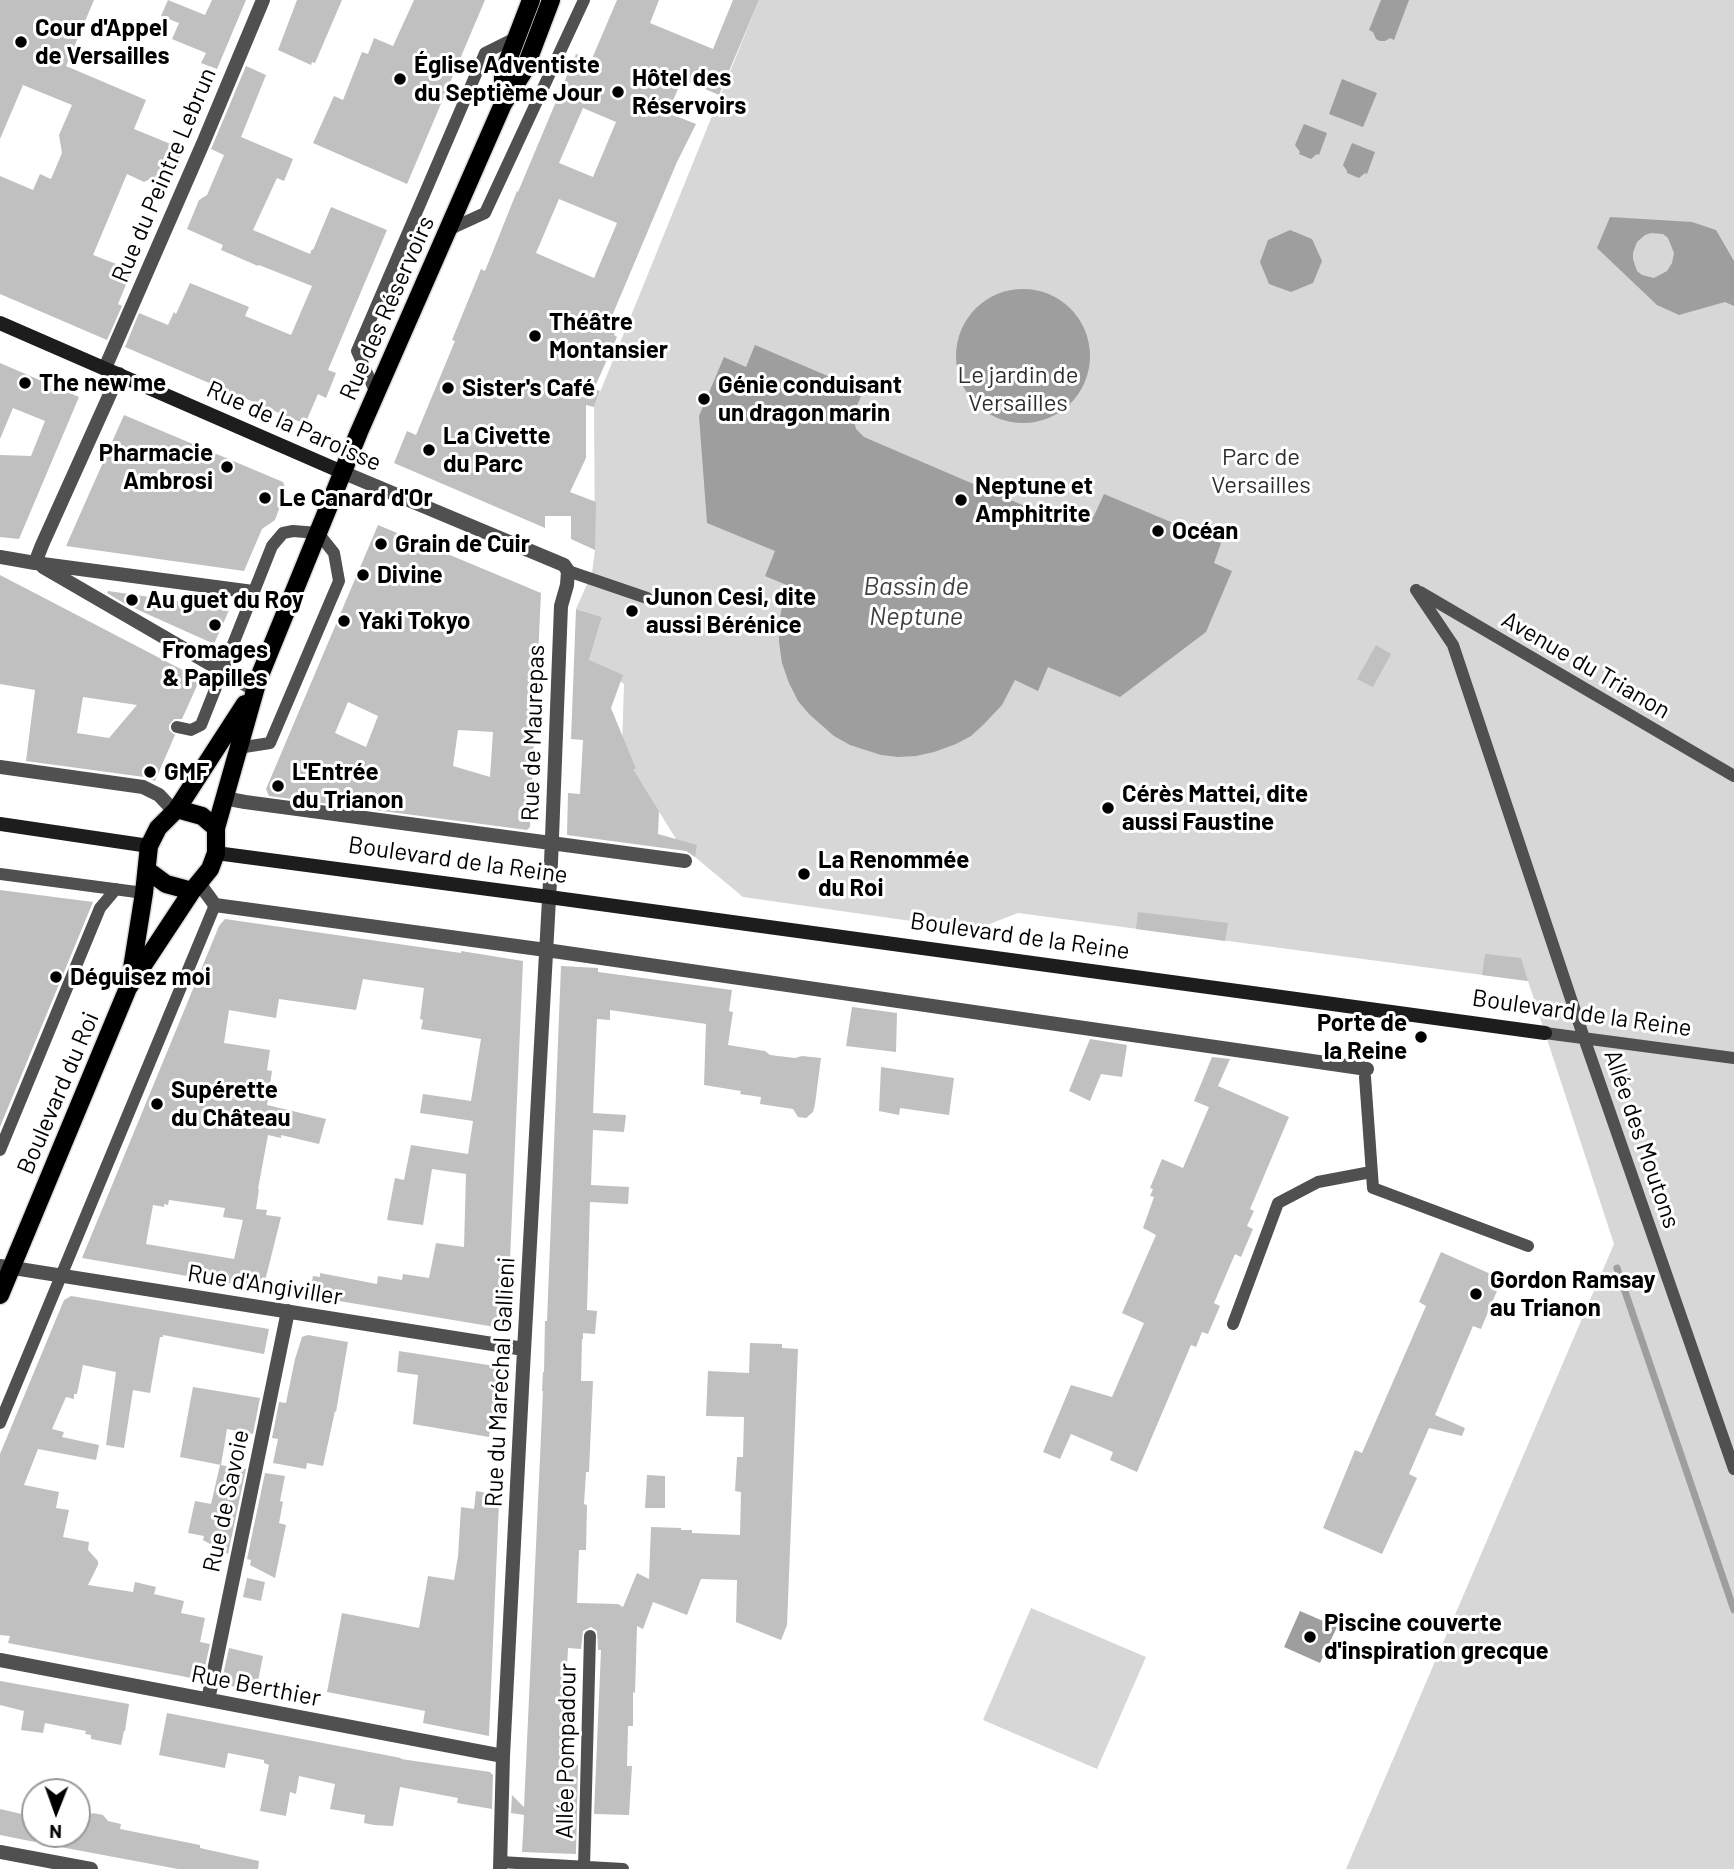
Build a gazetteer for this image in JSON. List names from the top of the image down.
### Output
{
  "streets": {
    "main road": ["Rue des Réservoirs", "Boulevard du Roi"],
    "street": [
      "Rue du Peintre Lebrun",
      "Rue de la Paroisse",
      "Rue de Maurepas",
      "Boulevard de la Reine",
      "Rue d'Angiviller",
      "Rue du Maréchal Gallieni",
      "Rue de Savoie",
      "Rue Berthier"
    ],
    "lane": ["Avenue du Trianon", "Allée des Moutons", "Allée Pompadour"]
  },
  "crossings": [
    ["Rue du Peintre Lebrun", "Rue de la Paroisse"],
    ["Rue des Réservoirs", "Rue de la Paroisse"],
    ["Rue des Réservoirs", "Boulevard de la Reine"],
    ["Rue des Réservoirs", "Boulevard du Roi"],
    ["Rue de la Paroisse", "Rue de Maurepas"],
    ["Avenue du Trianon", "Allée des Moutons"],
    ["Rue de Maurepas", "Boulevard de la Reine"],
    ["Rue de Maurepas", "Rue du Maréchal Gallieni"],
    ["Boulevard de la Reine", "Boulevard du Roi"],
    ["Boulevard de la Reine", "Allée des Moutons"],
    ["Boulevard de la Reine", "Rue du Maréchal Gallieni"],
    ["Boulevard du Roi", "Rue d'Angiviller"],
    ["Rue d'Angiviller", "Rue du Maréchal Gallieni"],
    ["Rue d'Angiviller", "Rue de Savoie"],
    ["Rue du Maréchal Gallieni", "Rue Berthier"],
    ["Rue du Maréchal Gallieni", "Allée Pompadour"],
    ["Rue de Savoie", "Rue Berthier"]
  ],
  "water": ["Bassin de Neptune"],
  "parks": ["Le jardin de Versailles", "Parc de Versailles"],
  "places": [
    "Cour d'Appel de Versailles",
    "Église Adventiste du Septième Jour",
    "Hôtel des Réservoirs",
    "Théâtre Montansier",
    "The new me",
    "Sister's Café",
    "Génie conduisant un dragon marin",
    "La Civette du Parc",
    "Pharmacie Ambrosi",
    "Le Canard d'Or",
    "Neptune et Amphitrite",
    "Océan",
    "Grain de Cuir",
    "Divine",
    "Au guet du Roy",
    "Junon Cesi, dite aussi Bérénice",
    "Yaki Tokyo",
    "Fromages & Papilles",
    "GMF",
    "L'Entrée du Trianon",
    "Cérès Mattei, dite aussi Faustine",
    "La Renommée du Roi",
    "Déguisez moi",
    "Porte de la Reine",
    "Supérette du Château",
    "Gordon Ramsay au Trianon",
    "Piscine couverte d'inspiration grecque"
  ],
  "north": "bottom"
}
